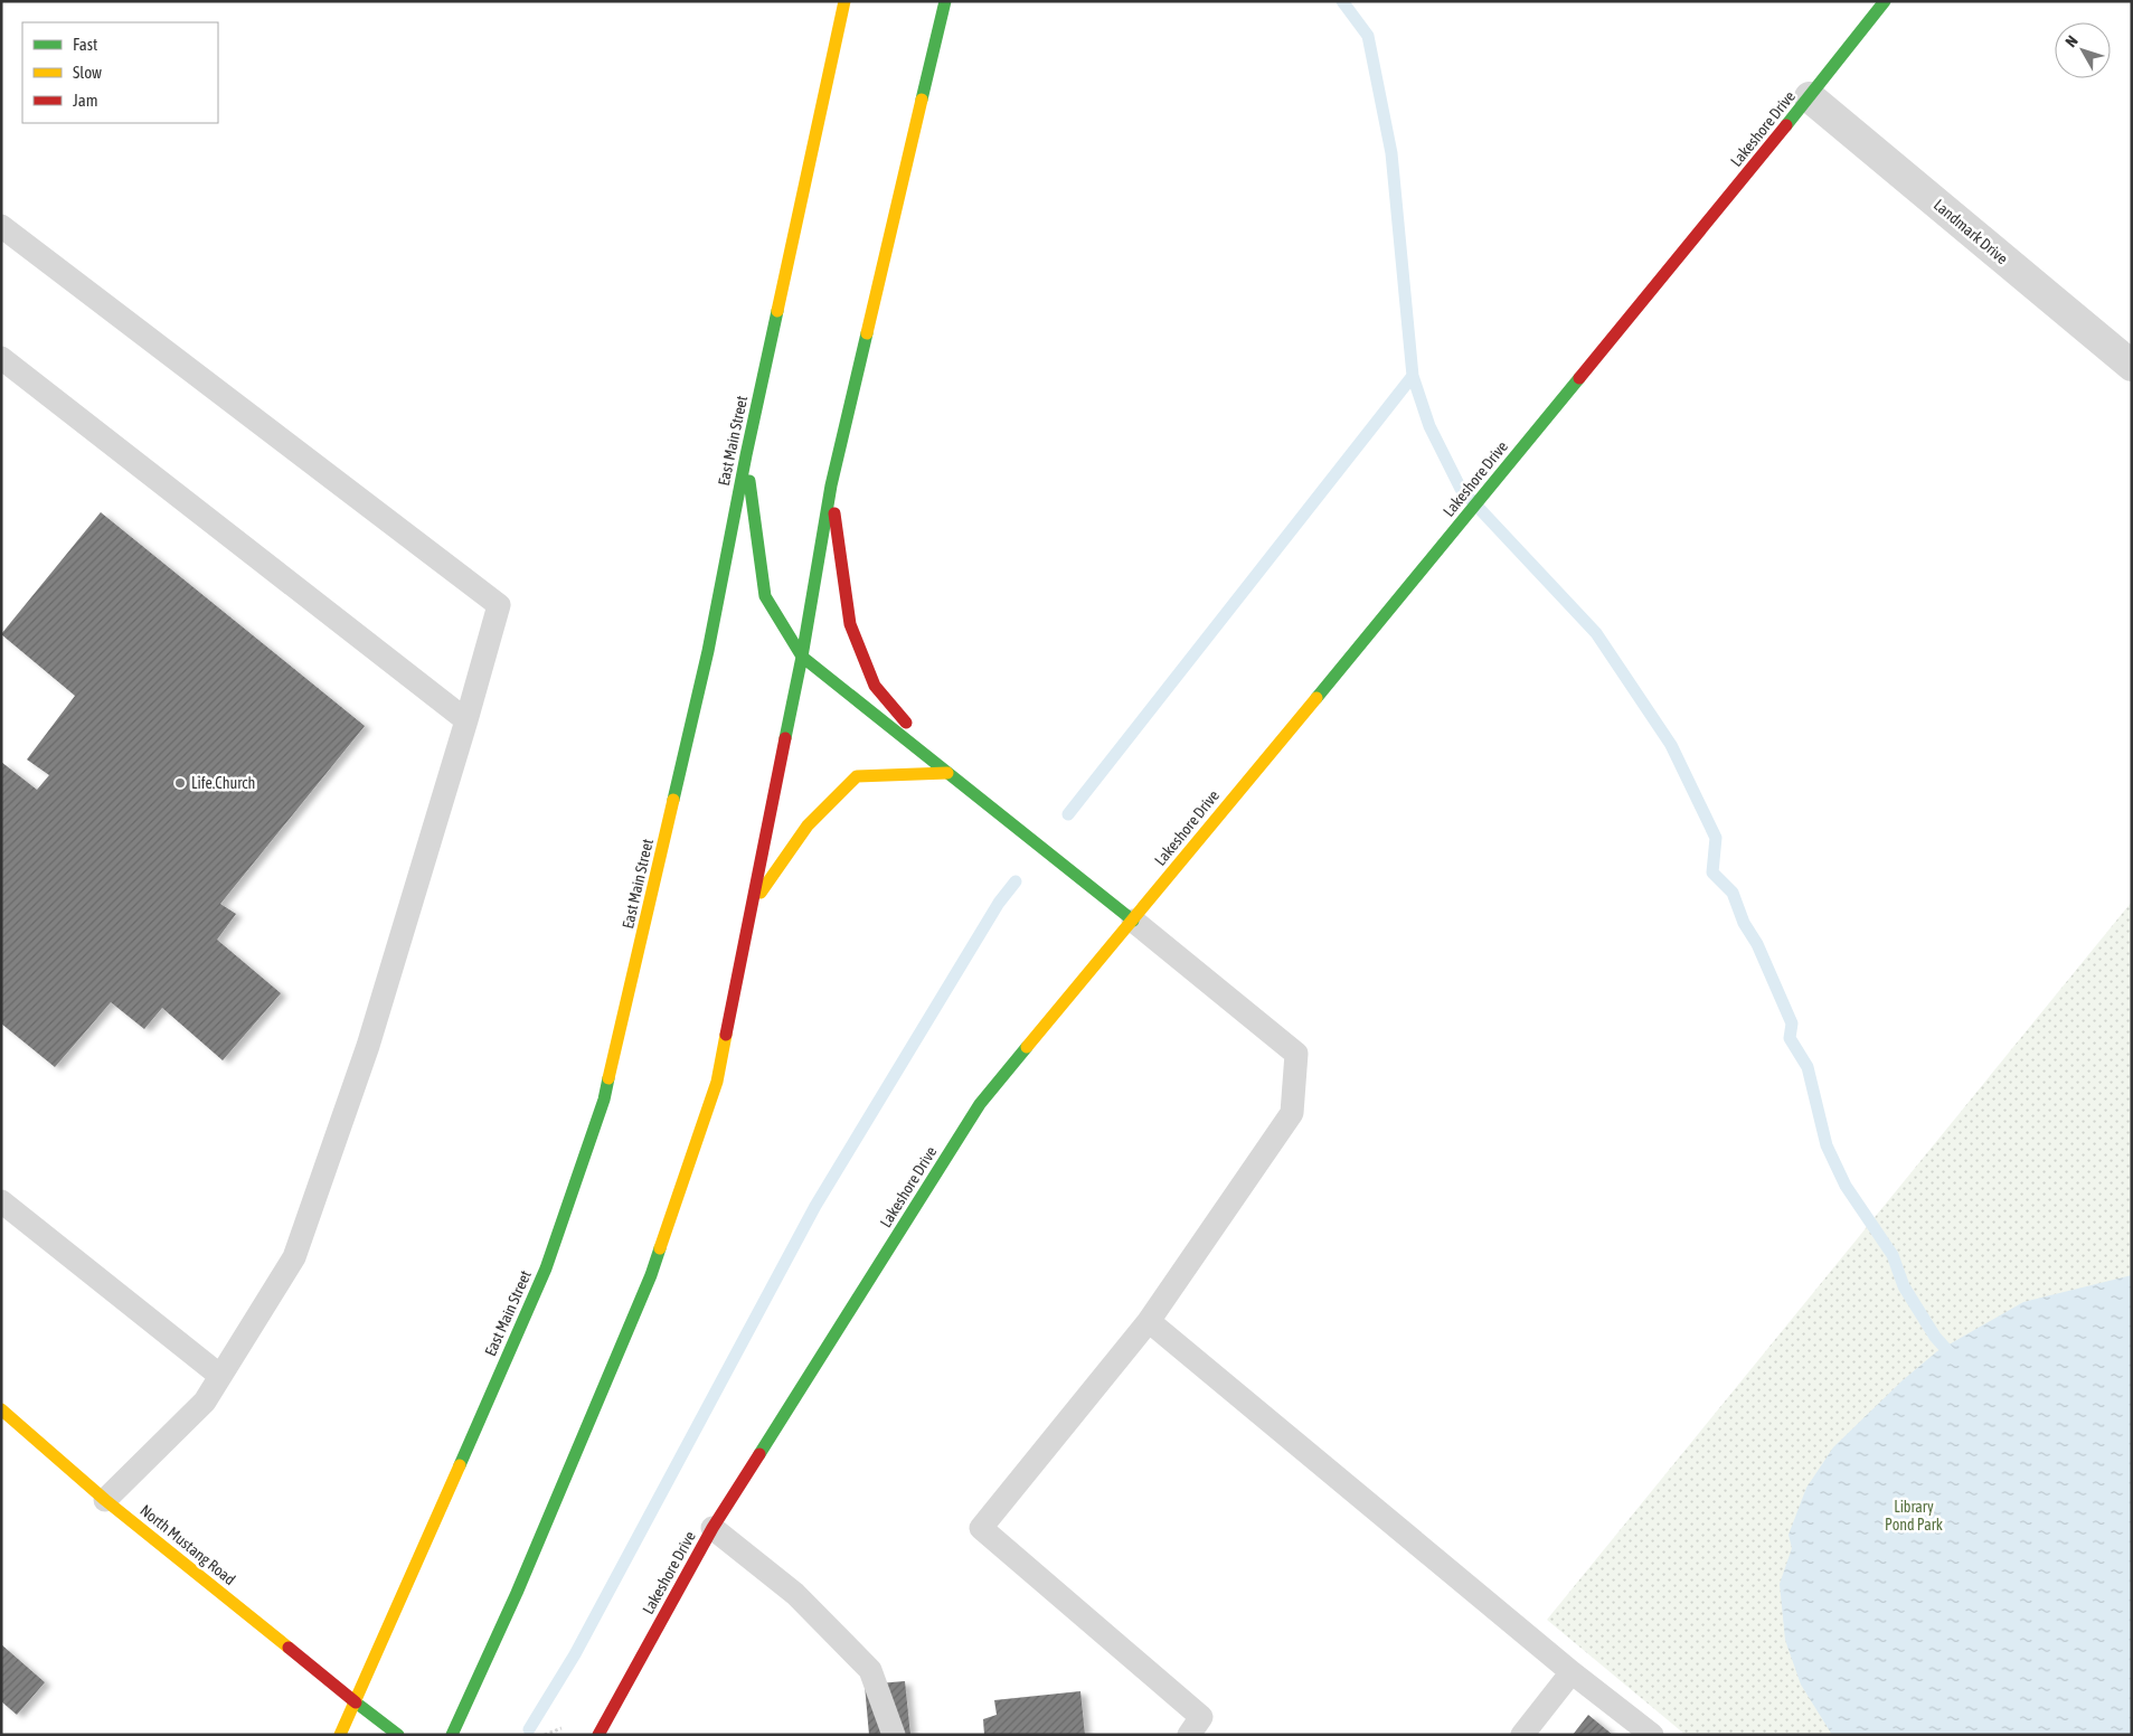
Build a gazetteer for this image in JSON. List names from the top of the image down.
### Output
{
  "streets": {
    "main road": ["Lakeshore Drive", "East Main Street", "North Mustang Road"],
    "street": ["Landmark Drive"]
  },
  "crossings": [
    ["Lakeshore Drive", "Landmark Drive"],
    ["East Main Street", "North Mustang Road"]
  ],
  "parks": ["Library Pond Park"],
  "places": ["Life.Church"],
  "legend": ["Fast", "Slow", "Jam"],
  "north": "top left"
}
